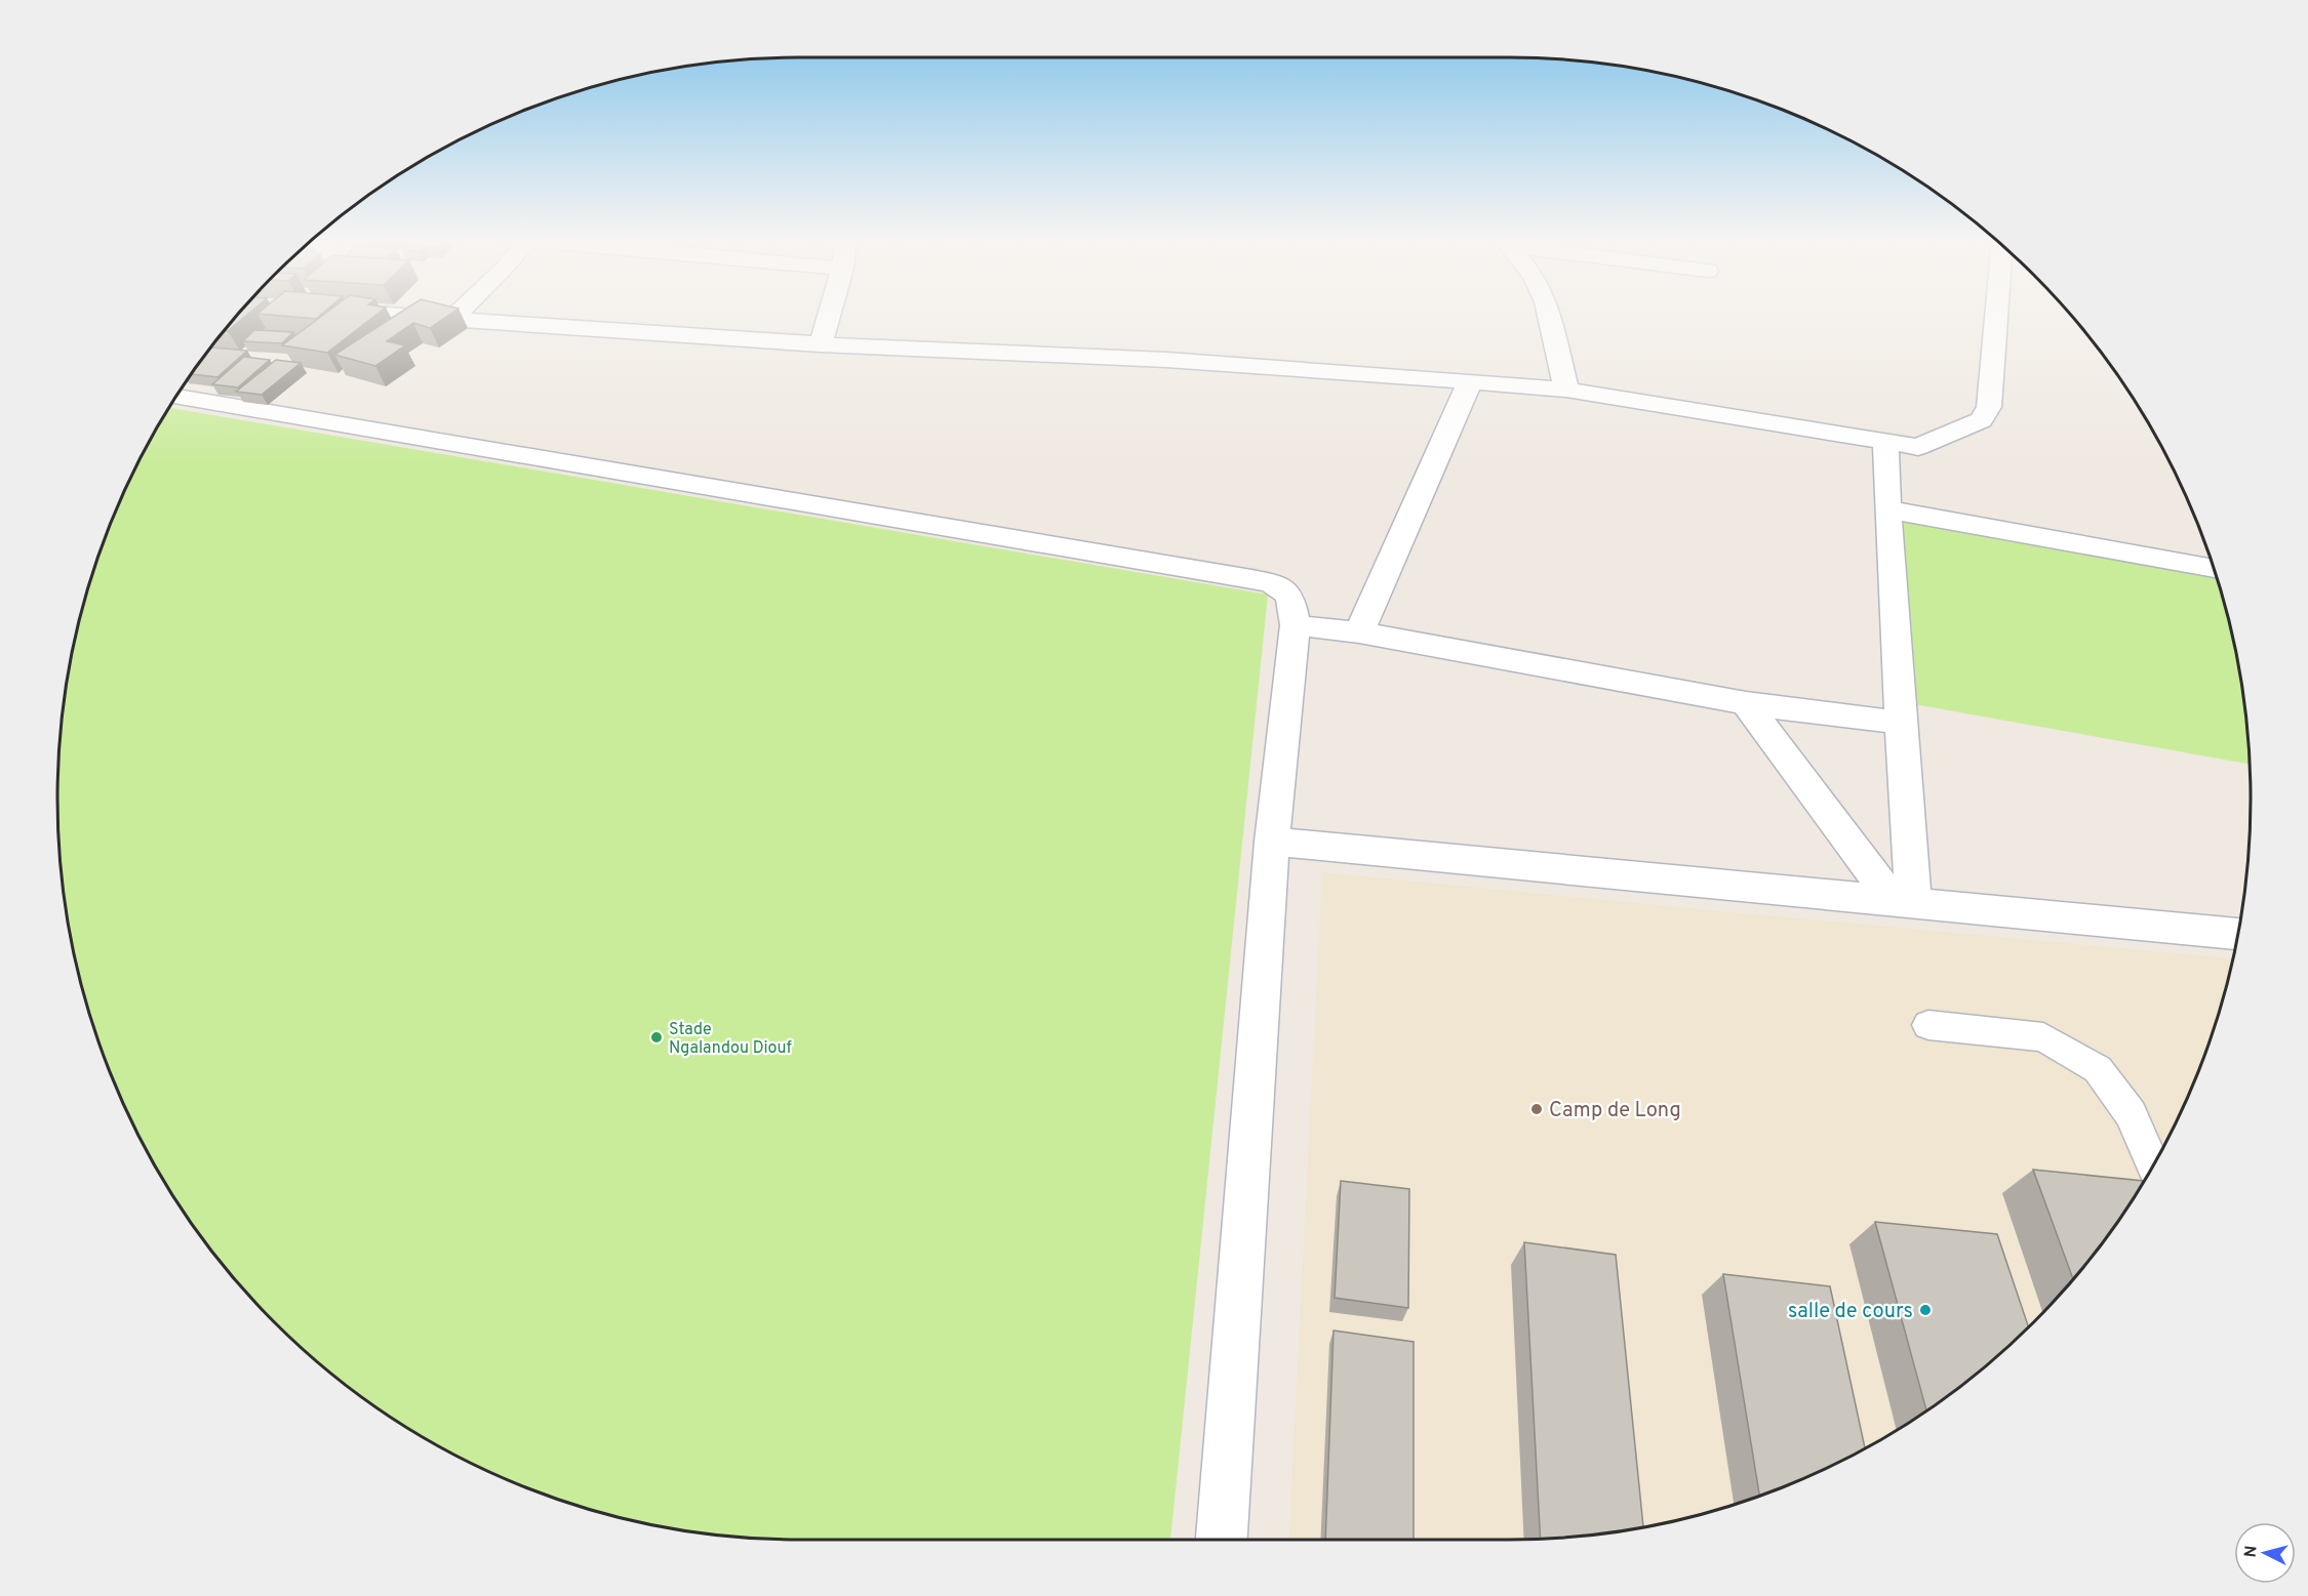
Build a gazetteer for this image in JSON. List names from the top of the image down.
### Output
{
  "places": ["Stade Ngalandou Diouf", "Camp de Long", "salle de cours"],
  "north": "left"
}
